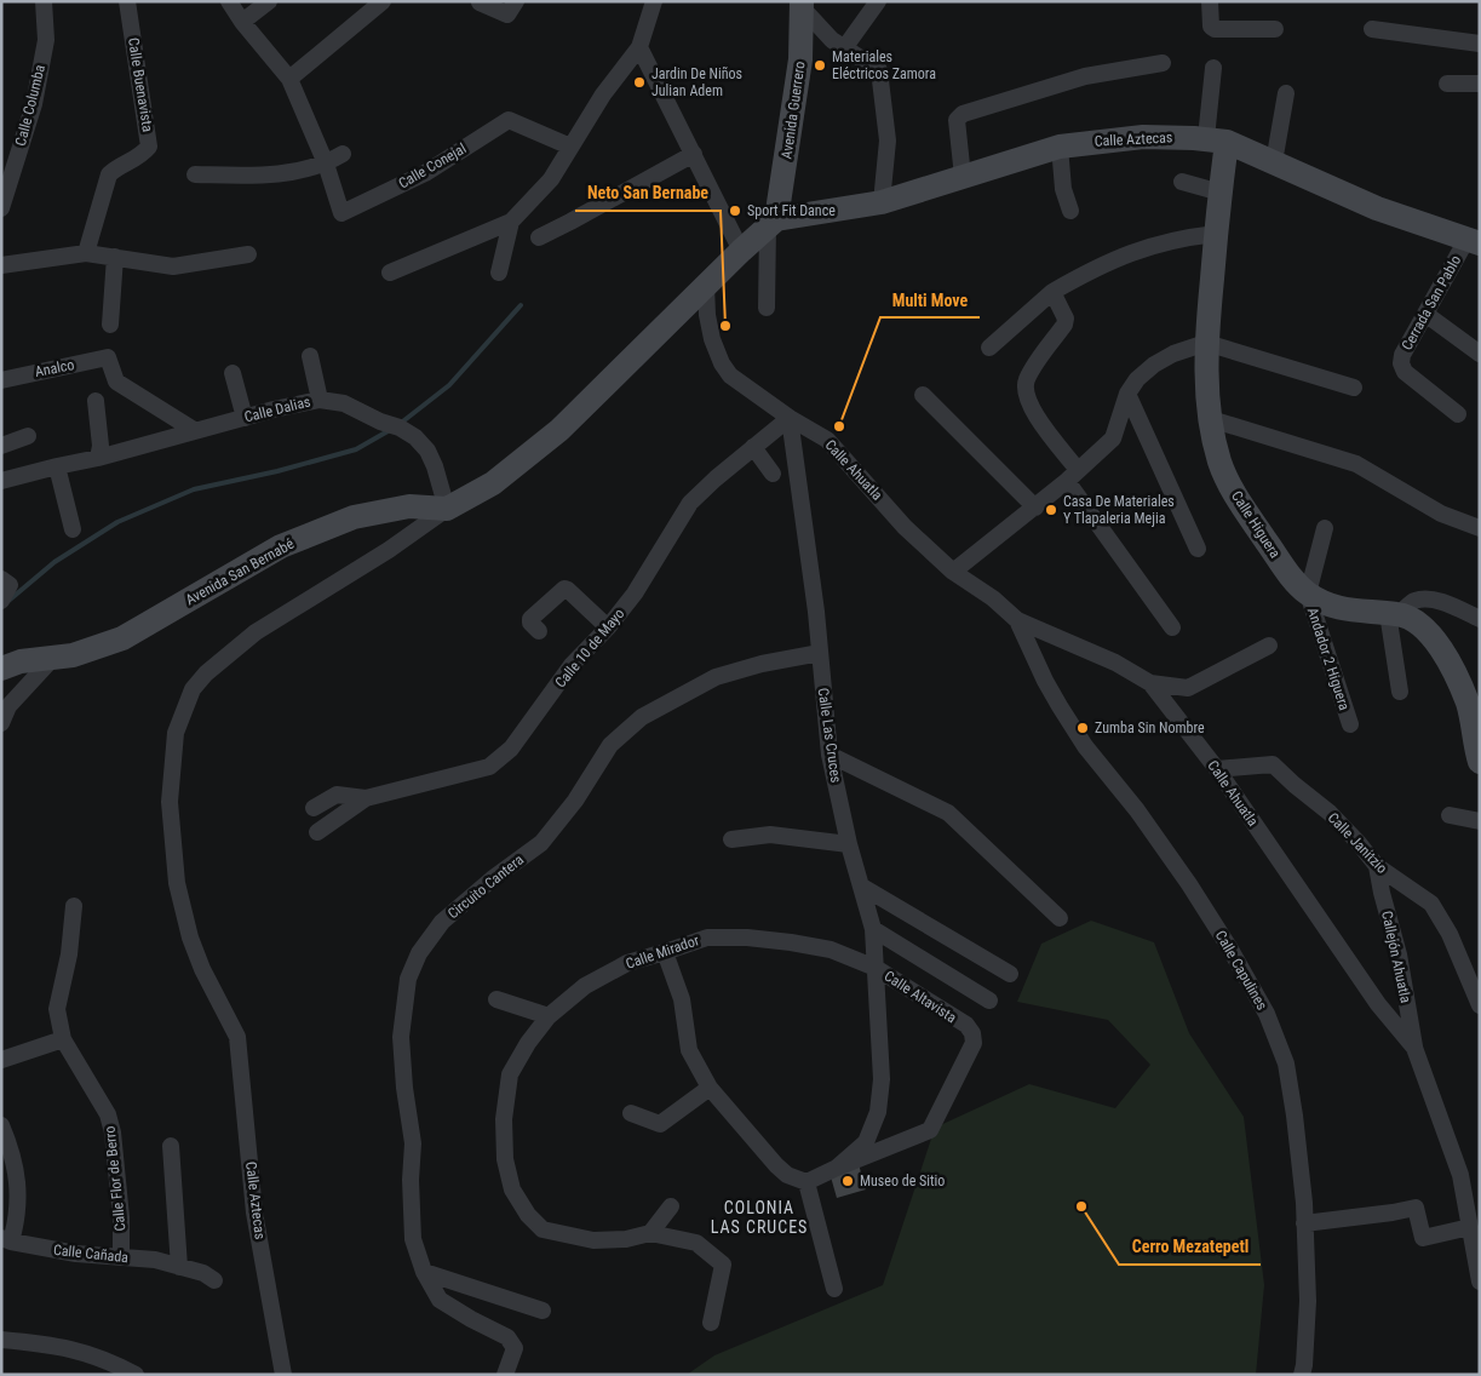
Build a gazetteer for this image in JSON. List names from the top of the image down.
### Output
{
  "streets": {
    "street": [
      "Calle Buenavista",
      "Calle Columba",
      "Avenida Guerrero",
      "Calle Aztecas",
      "Calle Conejal",
      "Cerrada San Pablo",
      "Analco",
      "Calle Dalias",
      "Calle Ahuatla",
      "Calle Higuera",
      "Avenida San Bernabé",
      "Calle 10 de Mayo",
      "Andador 2 Higuera",
      "Calle Las Cruces",
      "Calle Janitzio",
      "Circuito Cantera",
      "Calle Mirador",
      "Callejón Ahuatla",
      "Calle Capulines",
      "Calle Altavista",
      "Calle Flor de Berro",
      "Calle Cañada"
    ]
  },
  "crossings": [
    ["Avenida Guerrero", "Calle Aztecas"],
    ["Calle Aztecas", "Cerrada San Pablo"],
    ["Calle Aztecas", "Calle Dalias"],
    ["Calle Aztecas", "Calle Higuera"],
    ["Calle Aztecas", "Avenida San Bernabé"],
    ["Analco", "Calle Dalias"],
    ["Calle Dalias", "Avenida San Bernabé"],
    ["Calle Ahuatla", "Calle 10 de Mayo"],
    ["Calle Ahuatla", "Calle Las Cruces"],
    ["Calle Ahuatla", "Calle Janitzio"],
    ["Calle Ahuatla", "Callejón Ahuatla"],
    ["Calle Ahuatla", "Calle Capulines"],
    ["Calle Higuera", "Andador 2 Higuera"],
    ["Calle 10 de Mayo", "Calle Las Cruces"],
    ["Calle Las Cruces", "Circuito Cantera"],
    ["Calle Las Cruces", "Calle Mirador"],
    ["Calle Las Cruces", "Calle Altavista"],
    ["Calle Janitzio", "Callejón Ahuatla"],
    ["Calle Mirador", "Calle Altavista"],
    ["Calle Flor de Berro", "Calle Cañada"]
  ],
  "districts": ["COLONIA LAS CRUCES"],
  "places": [
    "Materiales Eléctricos Zamora",
    "Jardin De Niños Julian Adem",
    "Sport Fit Dance",
    "Neto San Bernabe",
    "Multi Move",
    "Casa De Materiales Y Tlapaleria Mejia",
    "Zumba Sin Nombre",
    "Museo de Sitio",
    "Cerro Mezatepetl"
  ]
}
